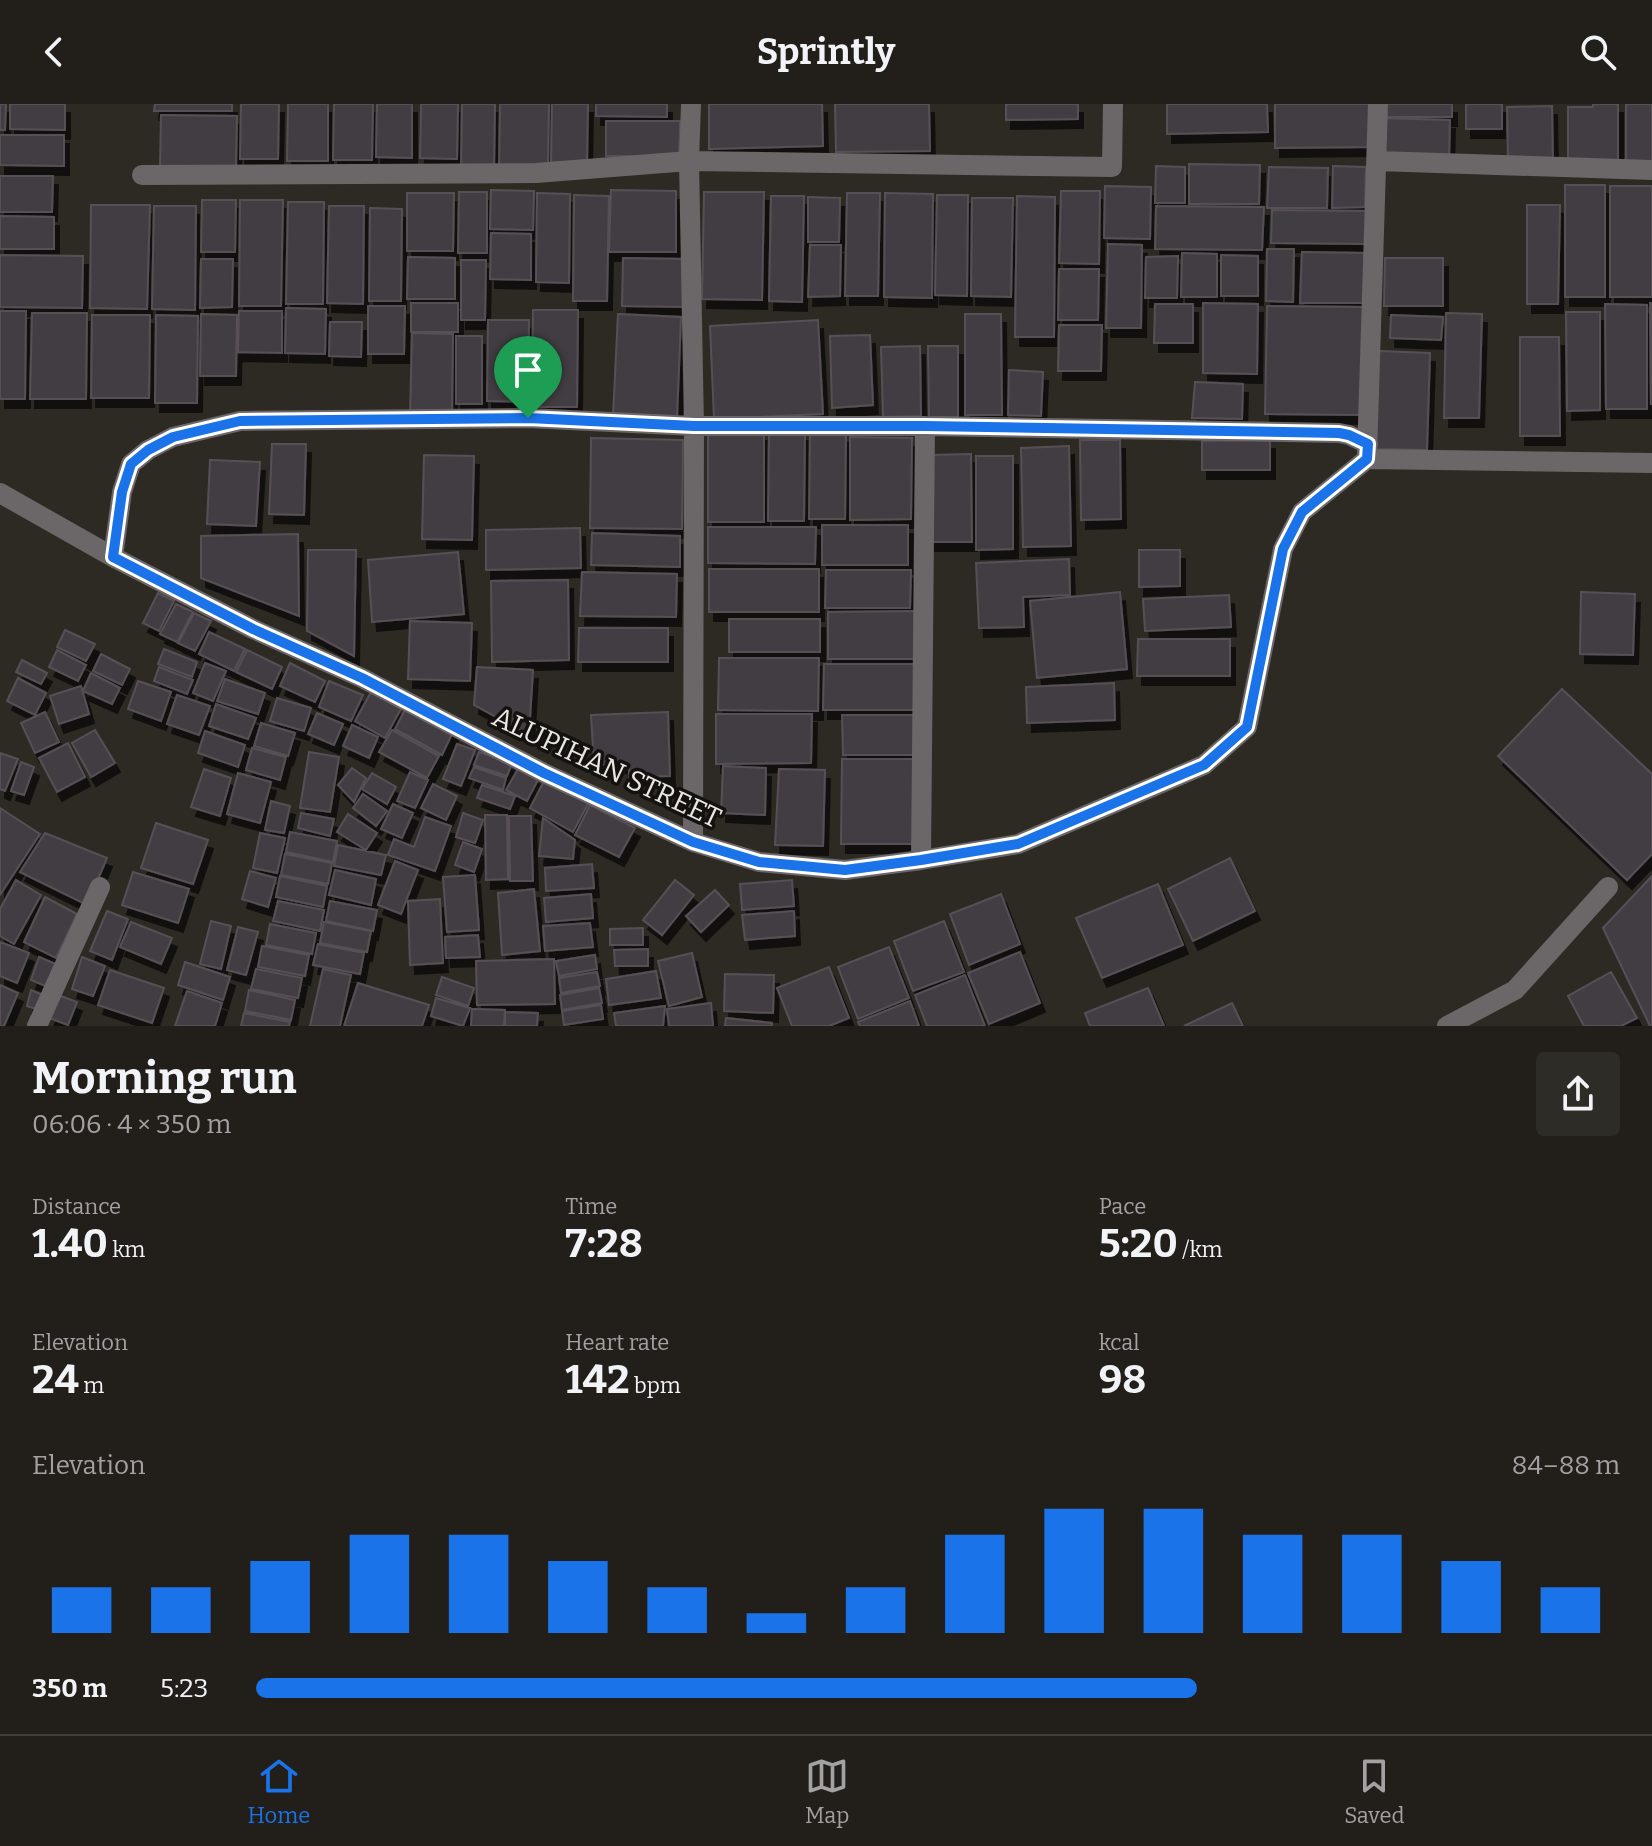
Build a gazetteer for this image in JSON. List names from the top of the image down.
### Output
{
  "streets": {
    "street": ["ALUPIHAN STREET"]
  },
  "page": {
    "header": "Sprintly",
    "heading": ["Morning run", "06:06 · 4 × 350 m"],
    "stats": [
      ["Distance", "1.40 km"],
      ["Time", "7:28"],
      ["Pace", "5:20 /km"],
      ["Elevation", "24 m"],
      ["Heart rate", "142 bpm"],
      ["kcal", "98"]
    ],
    "chart": ["Elevation", "84–88 m"],
    "list": [
      {
        "name": "350 m",
        "note": "5:23"
      }
    ],
    "tabs": ["Home", "Map", "Saved"]
  }
}
